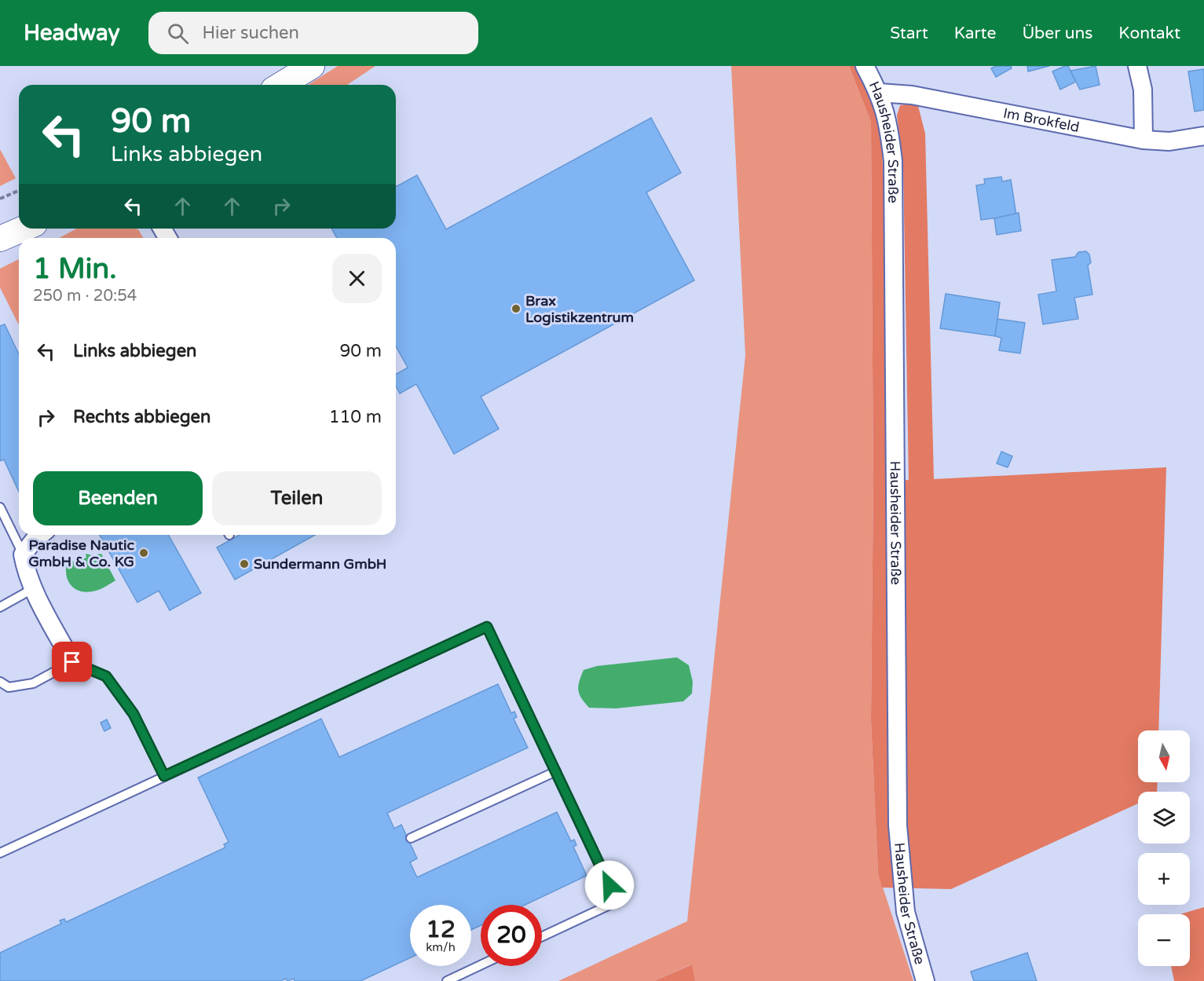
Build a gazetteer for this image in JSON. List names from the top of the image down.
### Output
{
  "streets": {
    "street": ["Im Brokfeld", "Hausheider Straße"]
  },
  "crossings": [
    ["Im Brokfeld", "Hausheider Straße"]
  ],
  "places": ["Brax Logistikzentrum", "Paradise Nautic GmbH & Co. KG", "Sundermann GmbH"],
  "north": "bottom",
  "page": {
    "header": "Headway",
    "search": "Hier suchen",
    "nav": [
      "Start",
      "Karte",
      "Über uns",
      "Kontakt"
    ],
    "turn": ["90 m", "Links abbiegen"],
    "heading": ["1 Min.", "250 m · 20:54"],
    "list": [
      {
        "name": "Links abbiegen",
        "value": "90 m"
      },
      {
        "name": "Rechts abbiegen",
        "value": "110 m"
      }
    ],
    "buttons": ["Beenden", "Teilen"],
    "map_buttons": ["+", "−"],
    "speed": "12 km/h",
    "limit": "20"
  }
}
